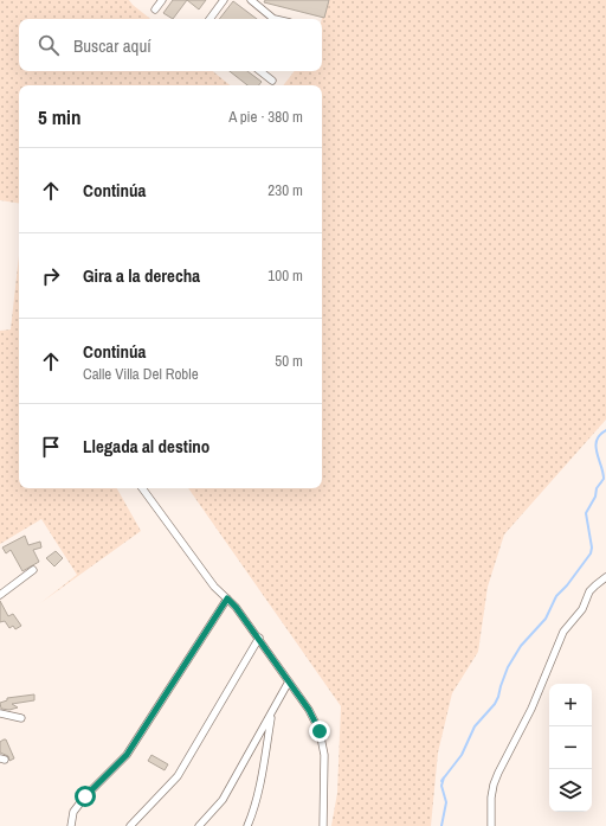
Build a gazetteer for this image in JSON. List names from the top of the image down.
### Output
{
  "page": {
    "search": "Buscar aquí",
    "heading": ["5 min", "A pie · 380 m"],
    "list": [
      ["Continúa", "230 m"],
      ["Gira a la derecha", "100 m"],
      ["Continúa", "Calle Villa Del Roble", "50 m"],
      "Llegada al destino"
    ],
    "map_buttons": ["+", "−"]
  }
}
